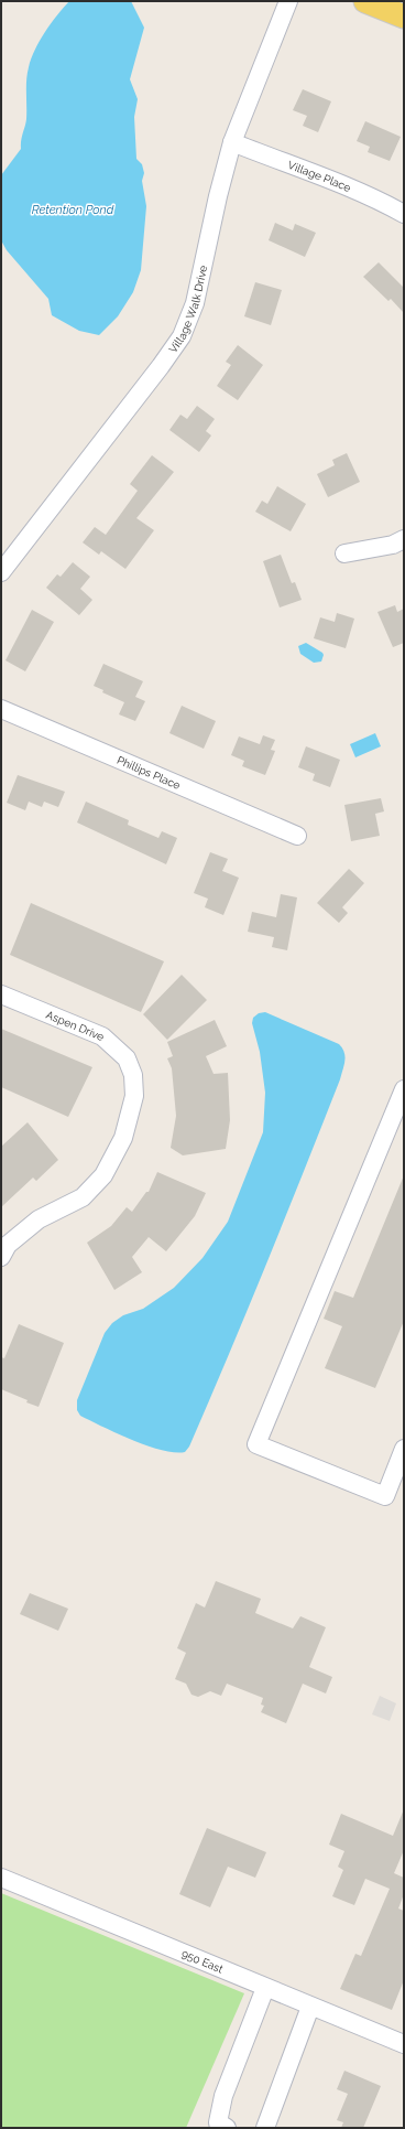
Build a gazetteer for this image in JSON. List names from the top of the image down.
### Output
{
  "streets": {
    "street": [
      "Village Place",
      "Village Walk Drive",
      "Phillips Place",
      "Aspen Drive",
      "950 East"
    ]
  },
  "crossings": [
    ["Village Place", "Village Walk Drive"]
  ],
  "water": ["Retention Pond"]
}
